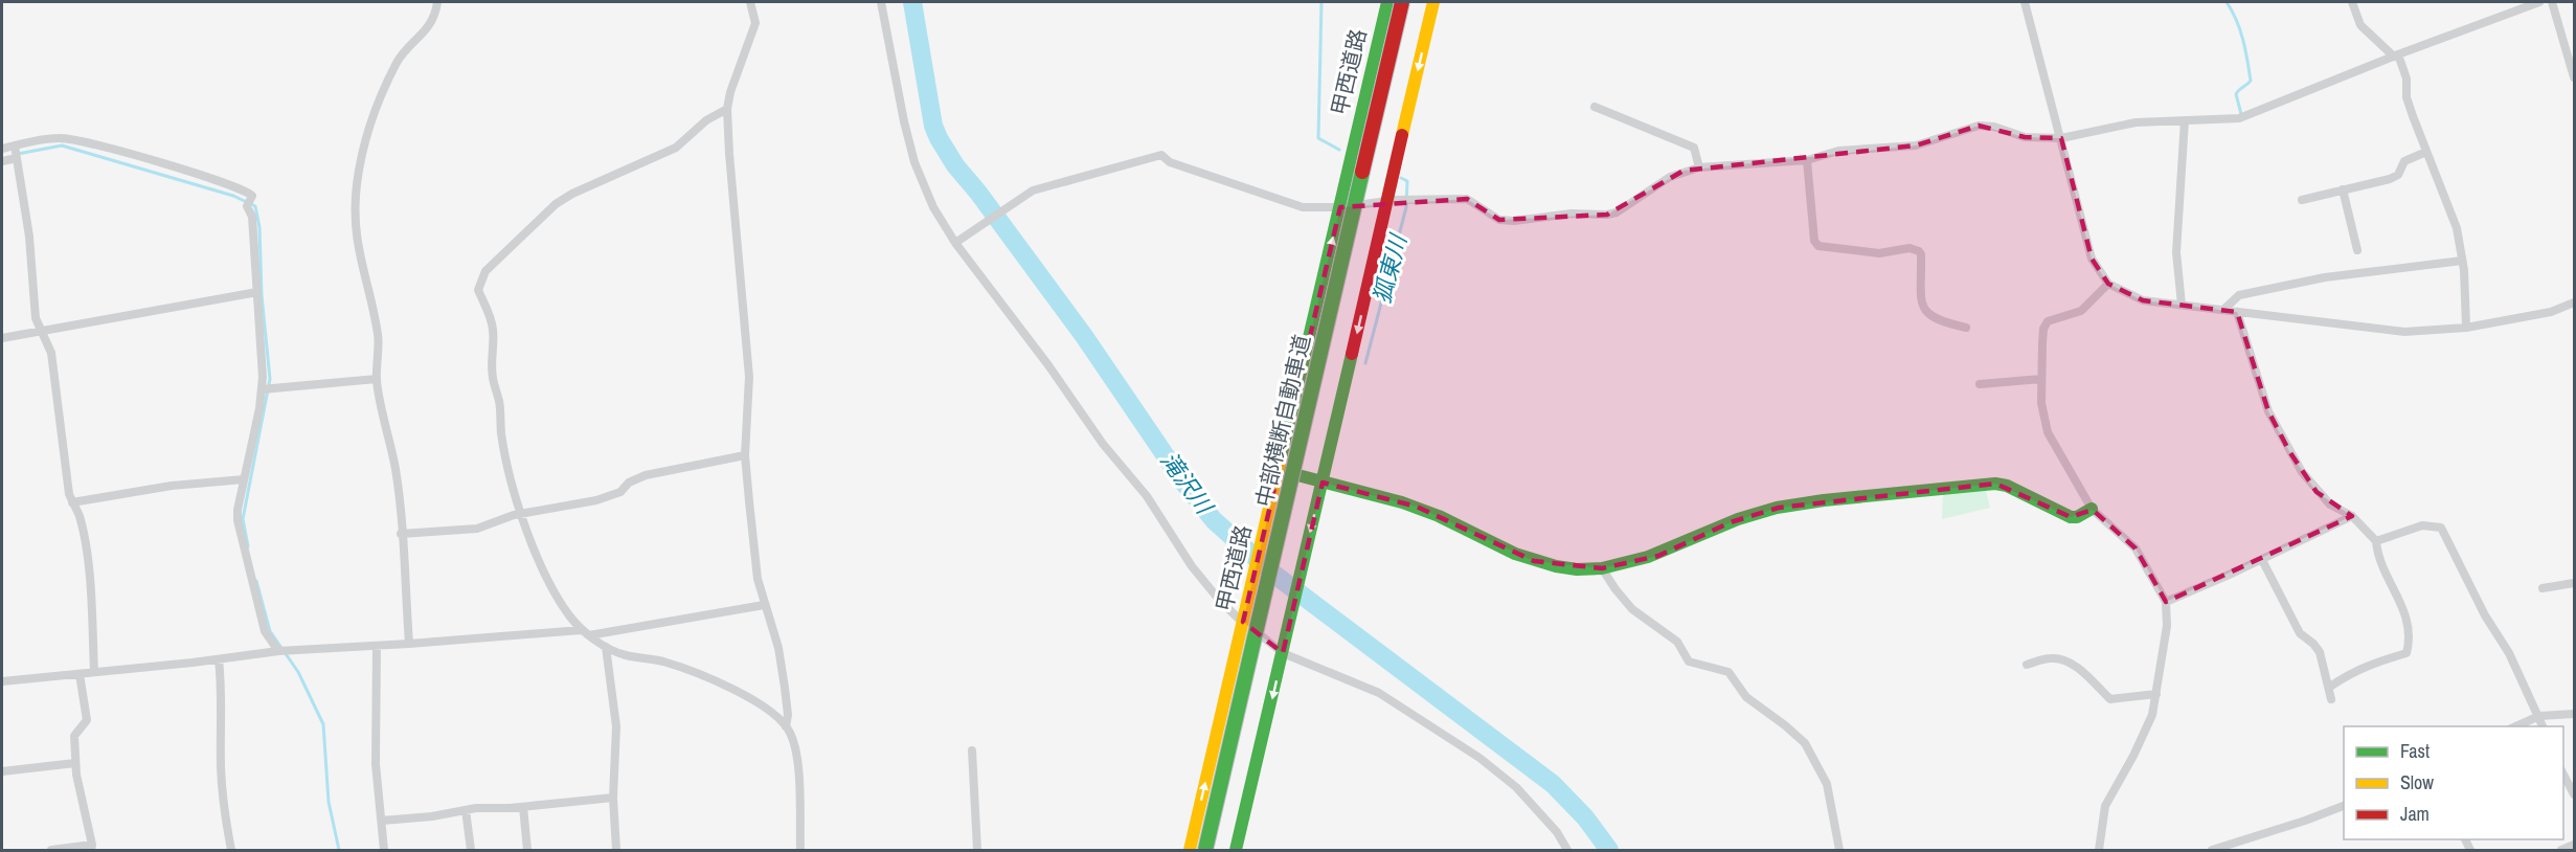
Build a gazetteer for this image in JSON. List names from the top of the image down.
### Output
{
  "streets": {
    "main road": ["甲西道路", "中部横断自動車道"]
  },
  "water": ["狐東川", "滝沢川"],
  "legend": ["Fast", "Slow", "Jam"]
}
